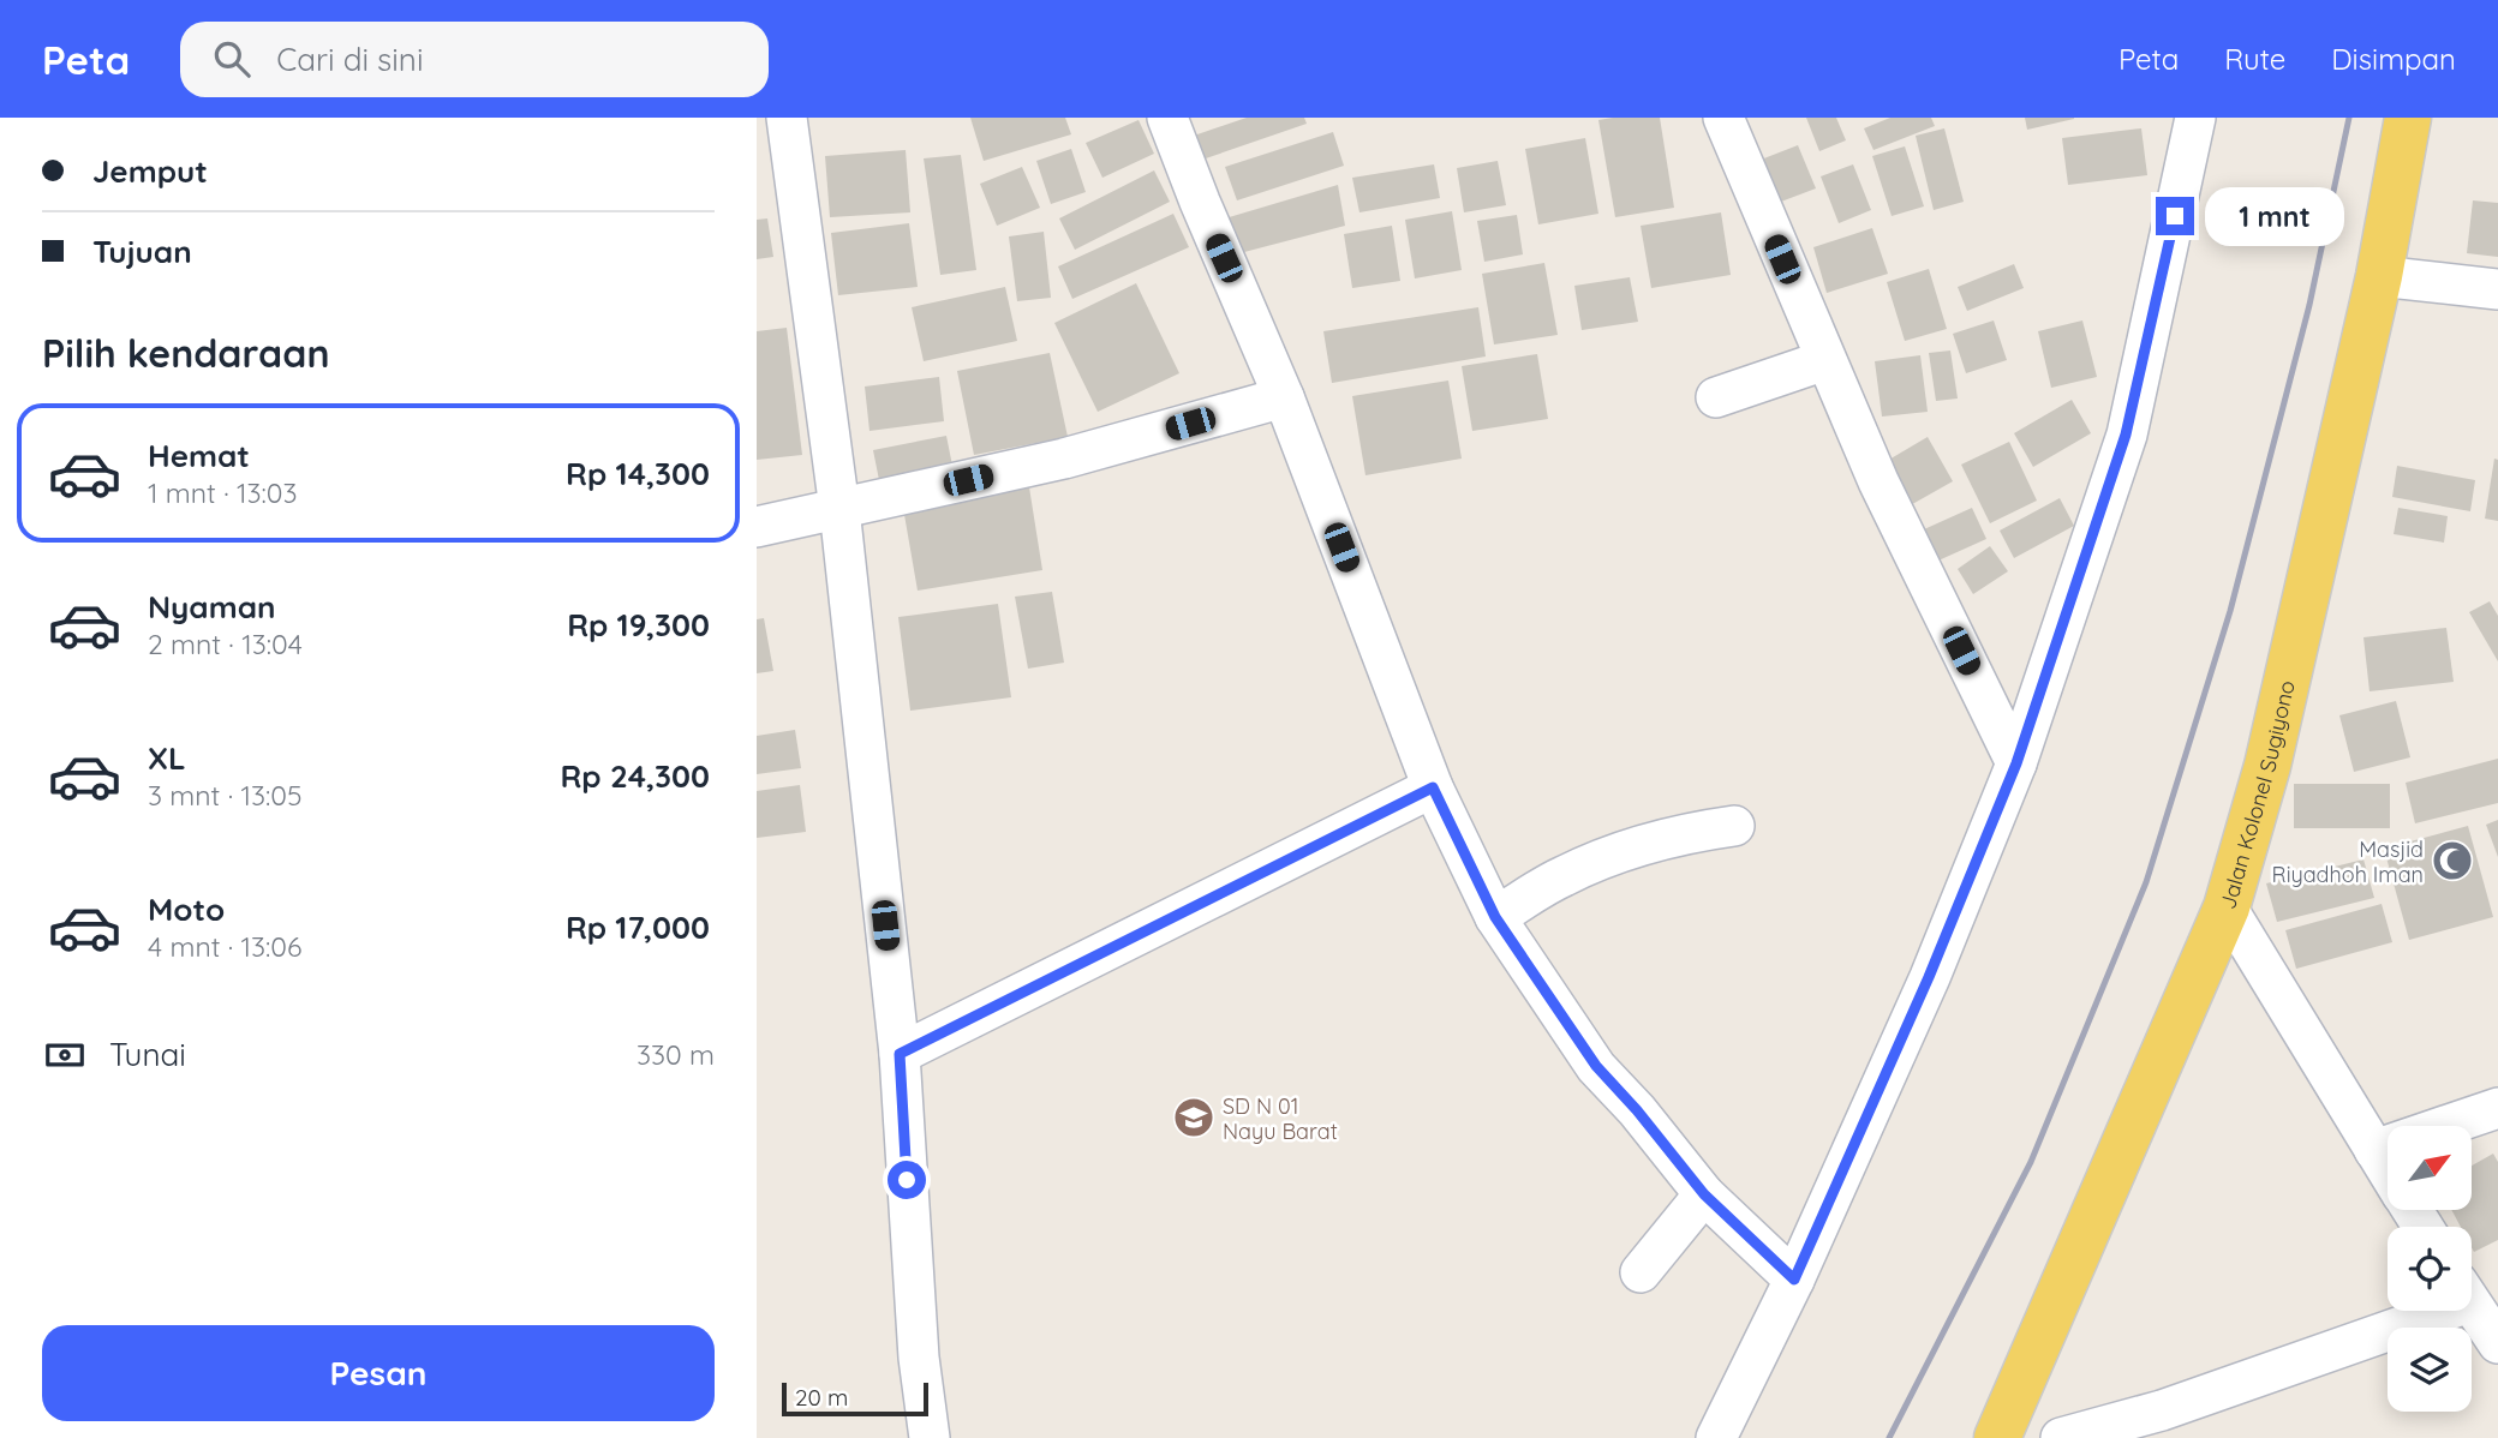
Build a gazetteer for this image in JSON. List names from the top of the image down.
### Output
{
  "streets": {
    "main road": ["Jalan Kolonel Sugiyono"]
  },
  "places": {
    "mosque": ["Masjid Riyadhoh Iman"],
    "school or university": ["SD N 01 Nayu Barat"]
  },
  "scale_bar": "20 m",
  "north": "top right",
  "page": {
    "header": "Peta",
    "search": "Cari di sini",
    "nav": ["Peta", "Rute", "Disimpan"],
    "banner": ["Jemput", "Tujuan"],
    "bubble": "1 mnt",
    "heading": "Pilih kendaraan",
    "list": [
      {
        "name": "Hemat",
        "note": "1 mnt · 13:03",
        "value": "Rp 14,300"
      },
      {
        "name": "Nyaman",
        "note": "2 mnt · 13:04",
        "value": "Rp 19,300"
      },
      {
        "name": "XL",
        "note": "3 mnt · 13:05",
        "value": "Rp 24,300"
      },
      {
        "name": "Moto",
        "note": "4 mnt · 13:06",
        "value": "Rp 17,000"
      }
    ],
    "pay": ["Tunai", "330 m"],
    "buttons": "Pesan",
    "scale": "20 m"
  }
}
